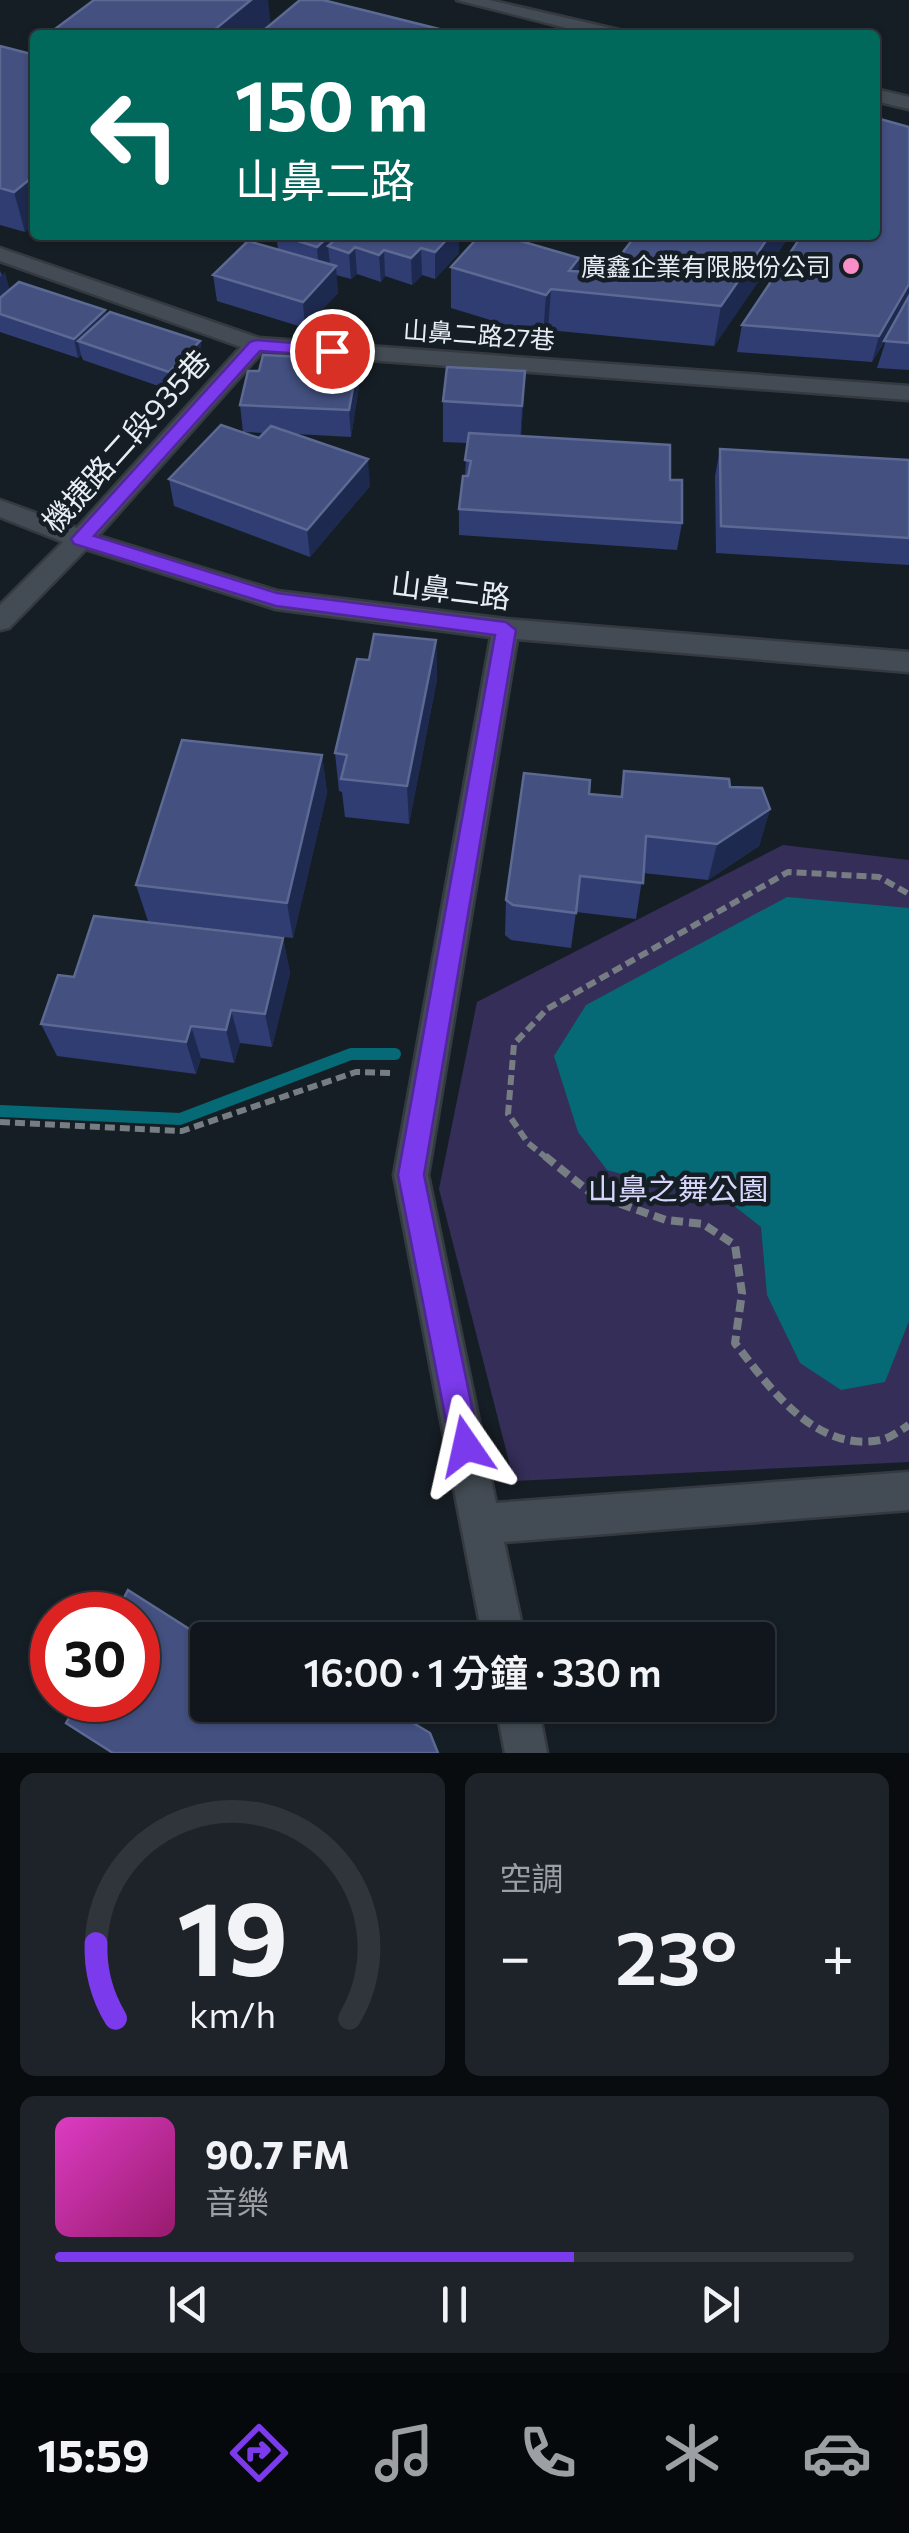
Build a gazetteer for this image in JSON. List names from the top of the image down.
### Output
{
  "streets": {
    "street": ["山鼻二路27巷", "機捷路二段935巷", "山鼻二路"]
  },
  "crossings": [
    ["山鼻二路27巷", "機捷路二段935巷"],
    ["機捷路二段935巷", "山鼻二路"]
  ],
  "parks": ["山鼻之舞公園"],
  "places": ["廣鑫企業有限股份公司"],
  "page": {
    "turn": ["150 m", "山鼻二路"],
    "limit": "30",
    "trip": "16:00 · 1 分鐘 · 330 m",
    "tile": "空調",
    "heat": ["−", "23°", "+"],
    "song": ["90.7 FM", "音樂"],
    "tabs": "15:59",
    "gauge": ["19", "km/h"]
  }
}
